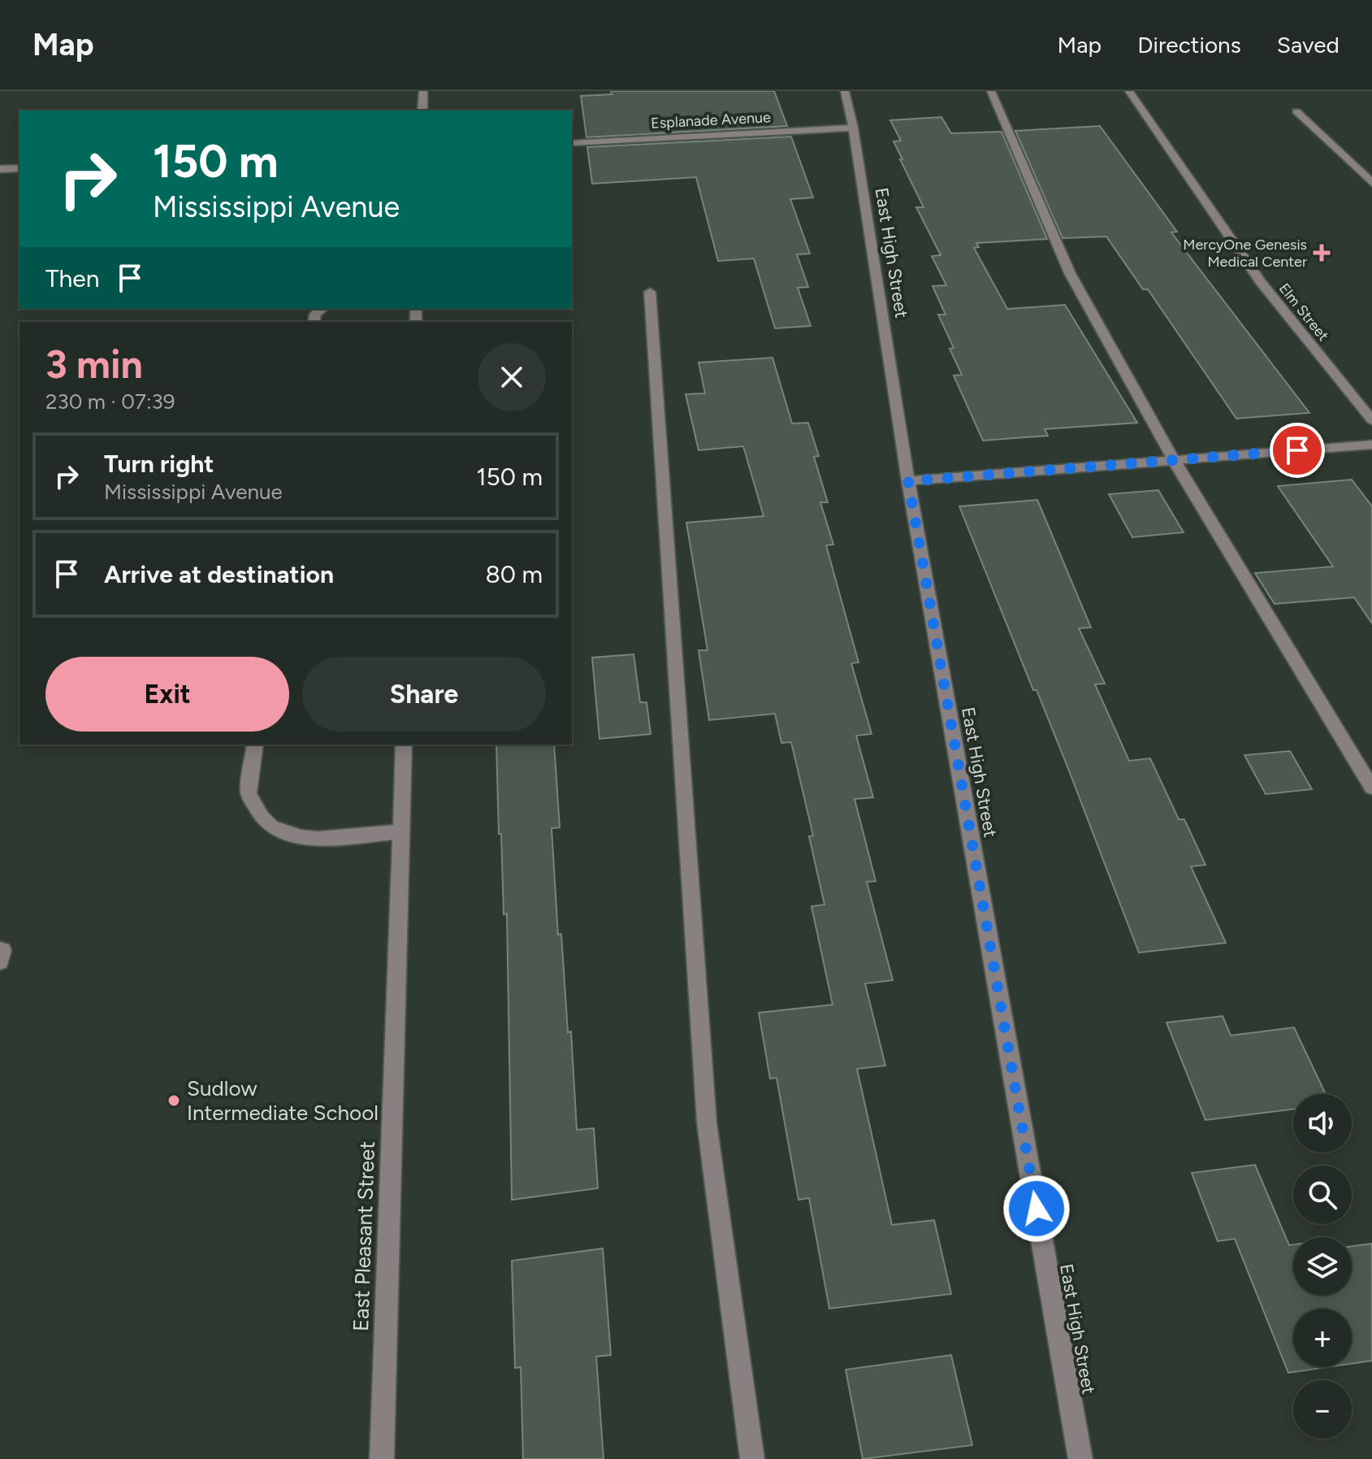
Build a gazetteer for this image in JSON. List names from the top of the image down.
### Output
{
  "streets": {
    "street": [
      "Esplanade Avenue",
      "East High Street",
      "Elm Street",
      "East Pleasant Street"
    ]
  },
  "crossings": [
    ["Esplanade Avenue", "East High Street"]
  ],
  "places": {
    "health": ["MercyOne Genesis Medical Center"],
    "other": ["Sudlow Intermediate School"]
  },
  "page": {
    "header": "Map",
    "nav": ["Map", "Directions", "Saved"],
    "turn": ["150 m", "Mississippi Avenue"],
    "then": "Then",
    "heading": ["3 min", "230 m · 07:39"],
    "list": [
      {
        "name": "Turn right",
        "note": "Mississippi Avenue",
        "value": "150 m"
      },
      {
        "name": "Arrive at destination",
        "value": "80 m"
      }
    ],
    "buttons": ["Exit", "Share"],
    "map_buttons": ["+", "−"]
  }
}
